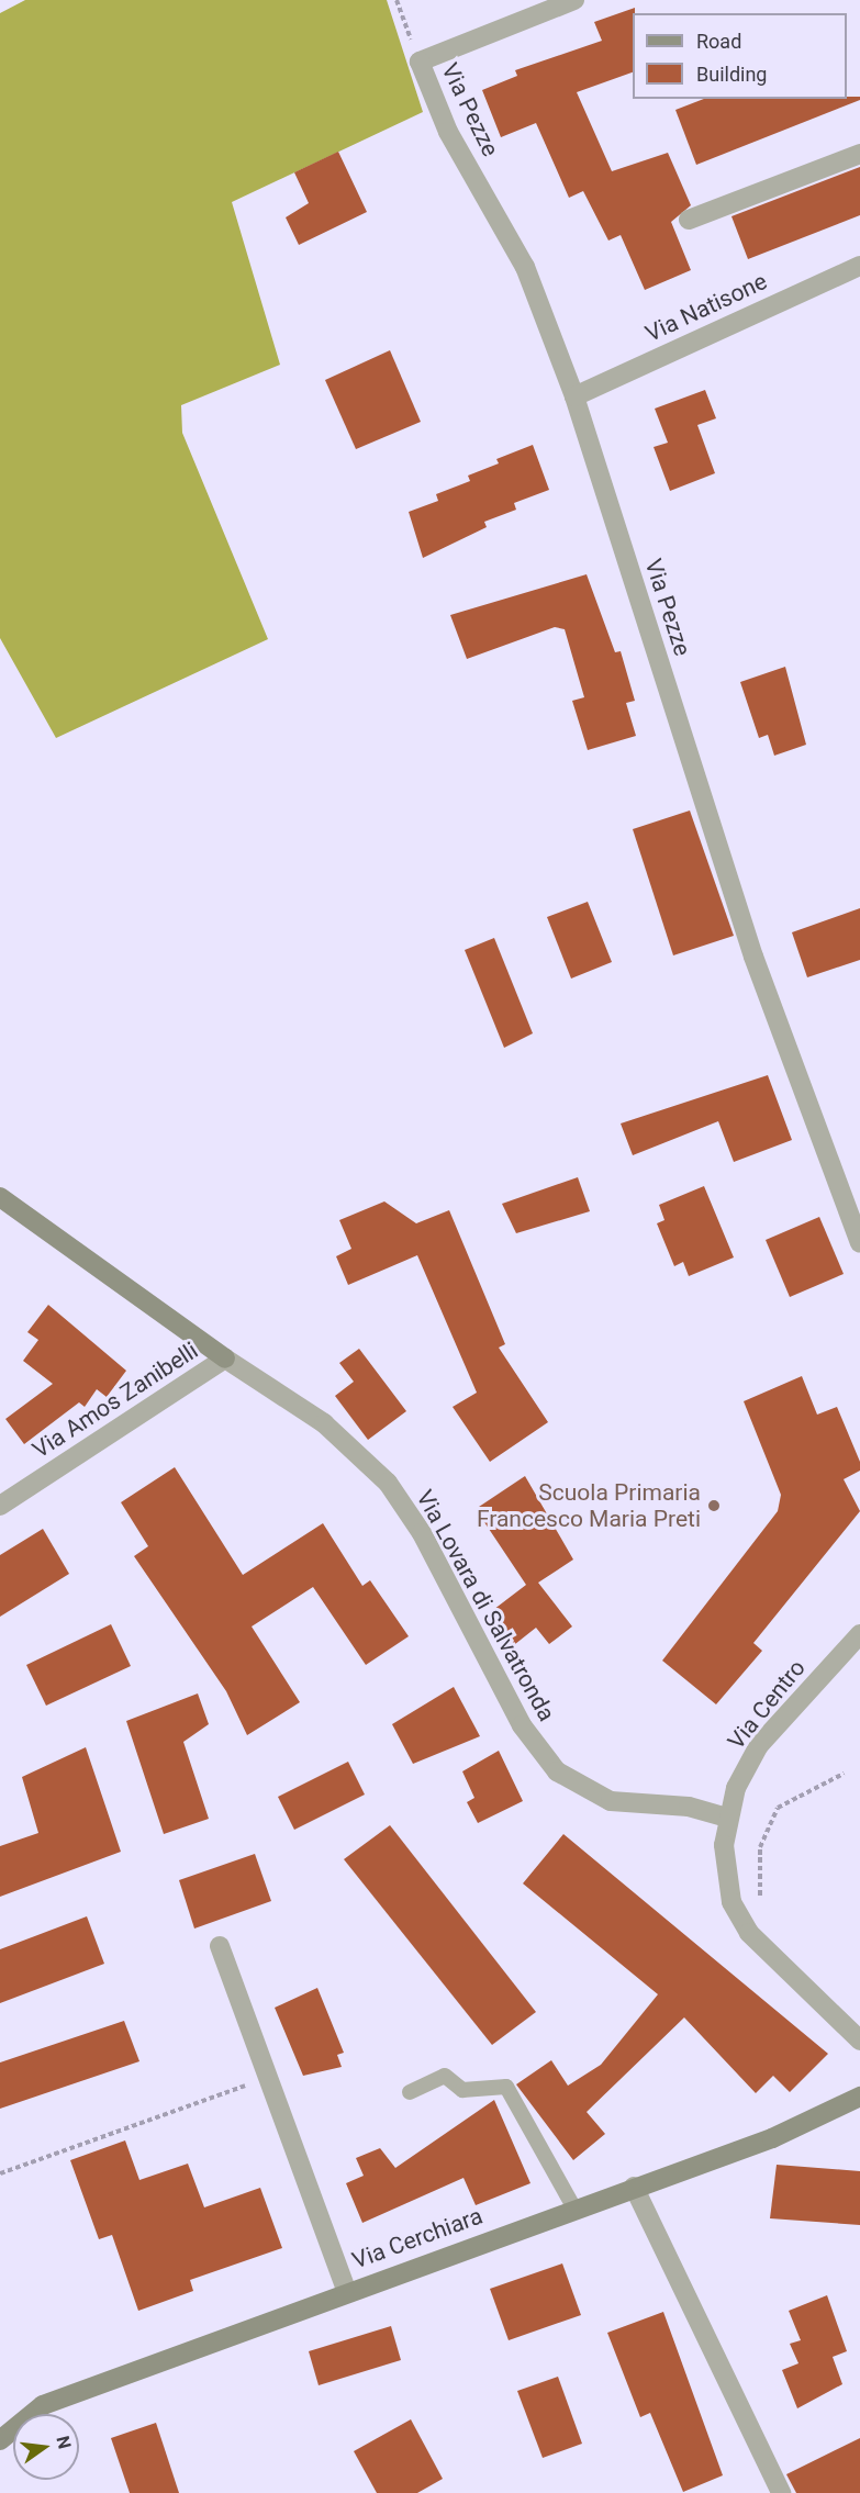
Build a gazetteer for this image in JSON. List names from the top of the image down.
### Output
{
  "streets": {
    "street": [
      "Via Pezze",
      "Via Natisone",
      "Via Amos Zanibelli",
      "Via Lovara di Salvatronda",
      "Via Centro",
      "Via Cerchiara"
    ]
  },
  "crossings": [
    ["Via Pezze", "Via Natisone"],
    ["Via Amos Zanibelli", "Via Lovara di Salvatronda"],
    ["Via Lovara di Salvatronda", "Via Centro"]
  ],
  "places": ["Scuola Primaria Francesco Maria Preti"],
  "legend": ["Road", "Building"],
  "north": "right"
}
